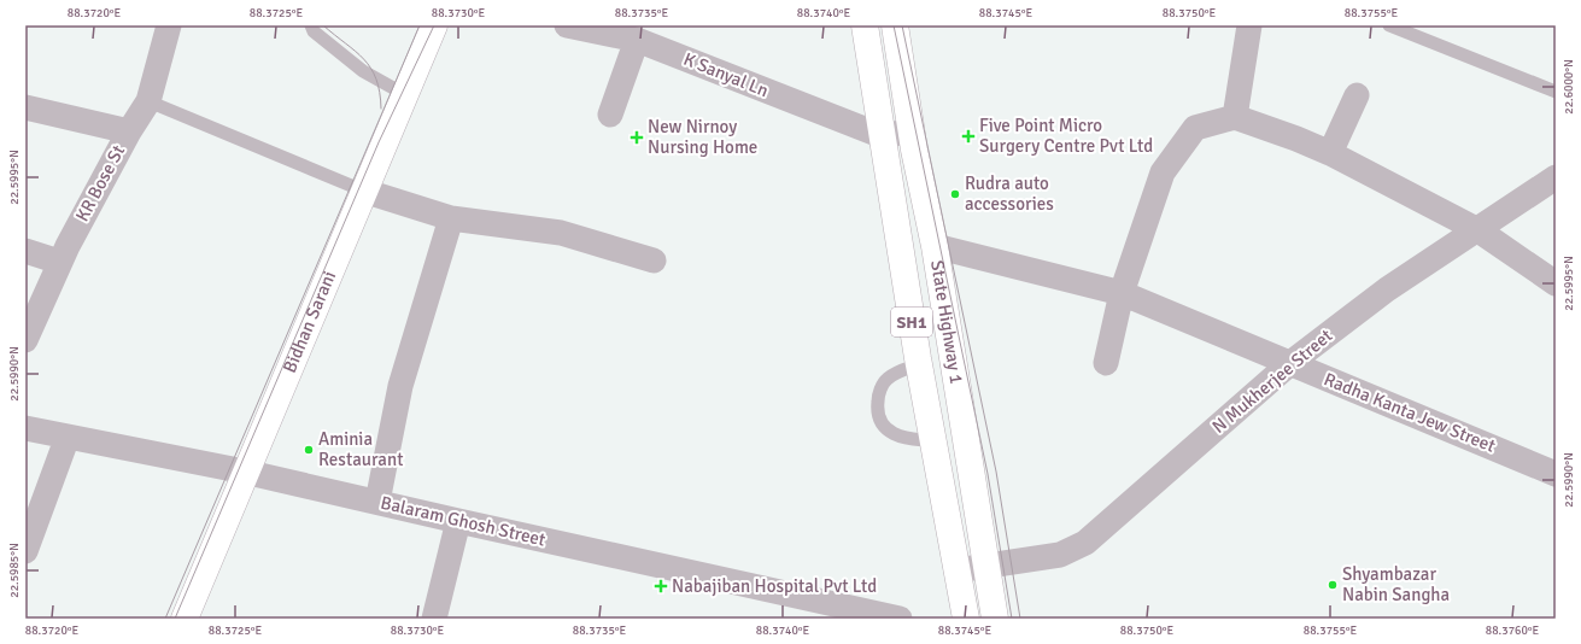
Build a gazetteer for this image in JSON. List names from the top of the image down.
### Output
{
  "streets": {
    "main road": ["Bidhan Sarani", "SH1", "State Highway 1"],
    "street": [
      "K Sanyal Ln",
      "KR Bose St",
      "N Mukherjee Street",
      "Radha Kanta Jew Street",
      "Balaram Ghosh Street"
    ]
  },
  "crossings": [
    ["K Sanyal Ln", "SH1"],
    ["Bidhan Sarani", "Balaram Ghosh Street"],
    ["SH1", "N Mukherjee Street"],
    ["State Highway 1", "N Mukherjee Street"],
    ["State Highway 1", "Radha Kanta Jew Street"],
    ["N Mukherjee Street", "Radha Kanta Jew Street"]
  ],
  "places": {
    "health": ["Five Point Micro Surgery Centre Pvt Ltd", "New Nirnoy Nursing Home", "Nabajiban Hospital Pvt Ltd"],
    "other": ["Rudra auto accessories", "Aminia Restaurant", "Shyambazar Nabin Sangha"]
  },
  "coordinates": [
    "88.3720°E",
    "88.3725°E",
    "88.3730°E",
    "88.3735°E",
    "88.3740°E",
    "88.3745°E",
    "88.3750°E",
    "88.3755°E",
    "22.6000°N",
    "22.5995°N",
    "22.5990°N",
    "22.5985°N",
    "88.3760°E"
  ]
}
